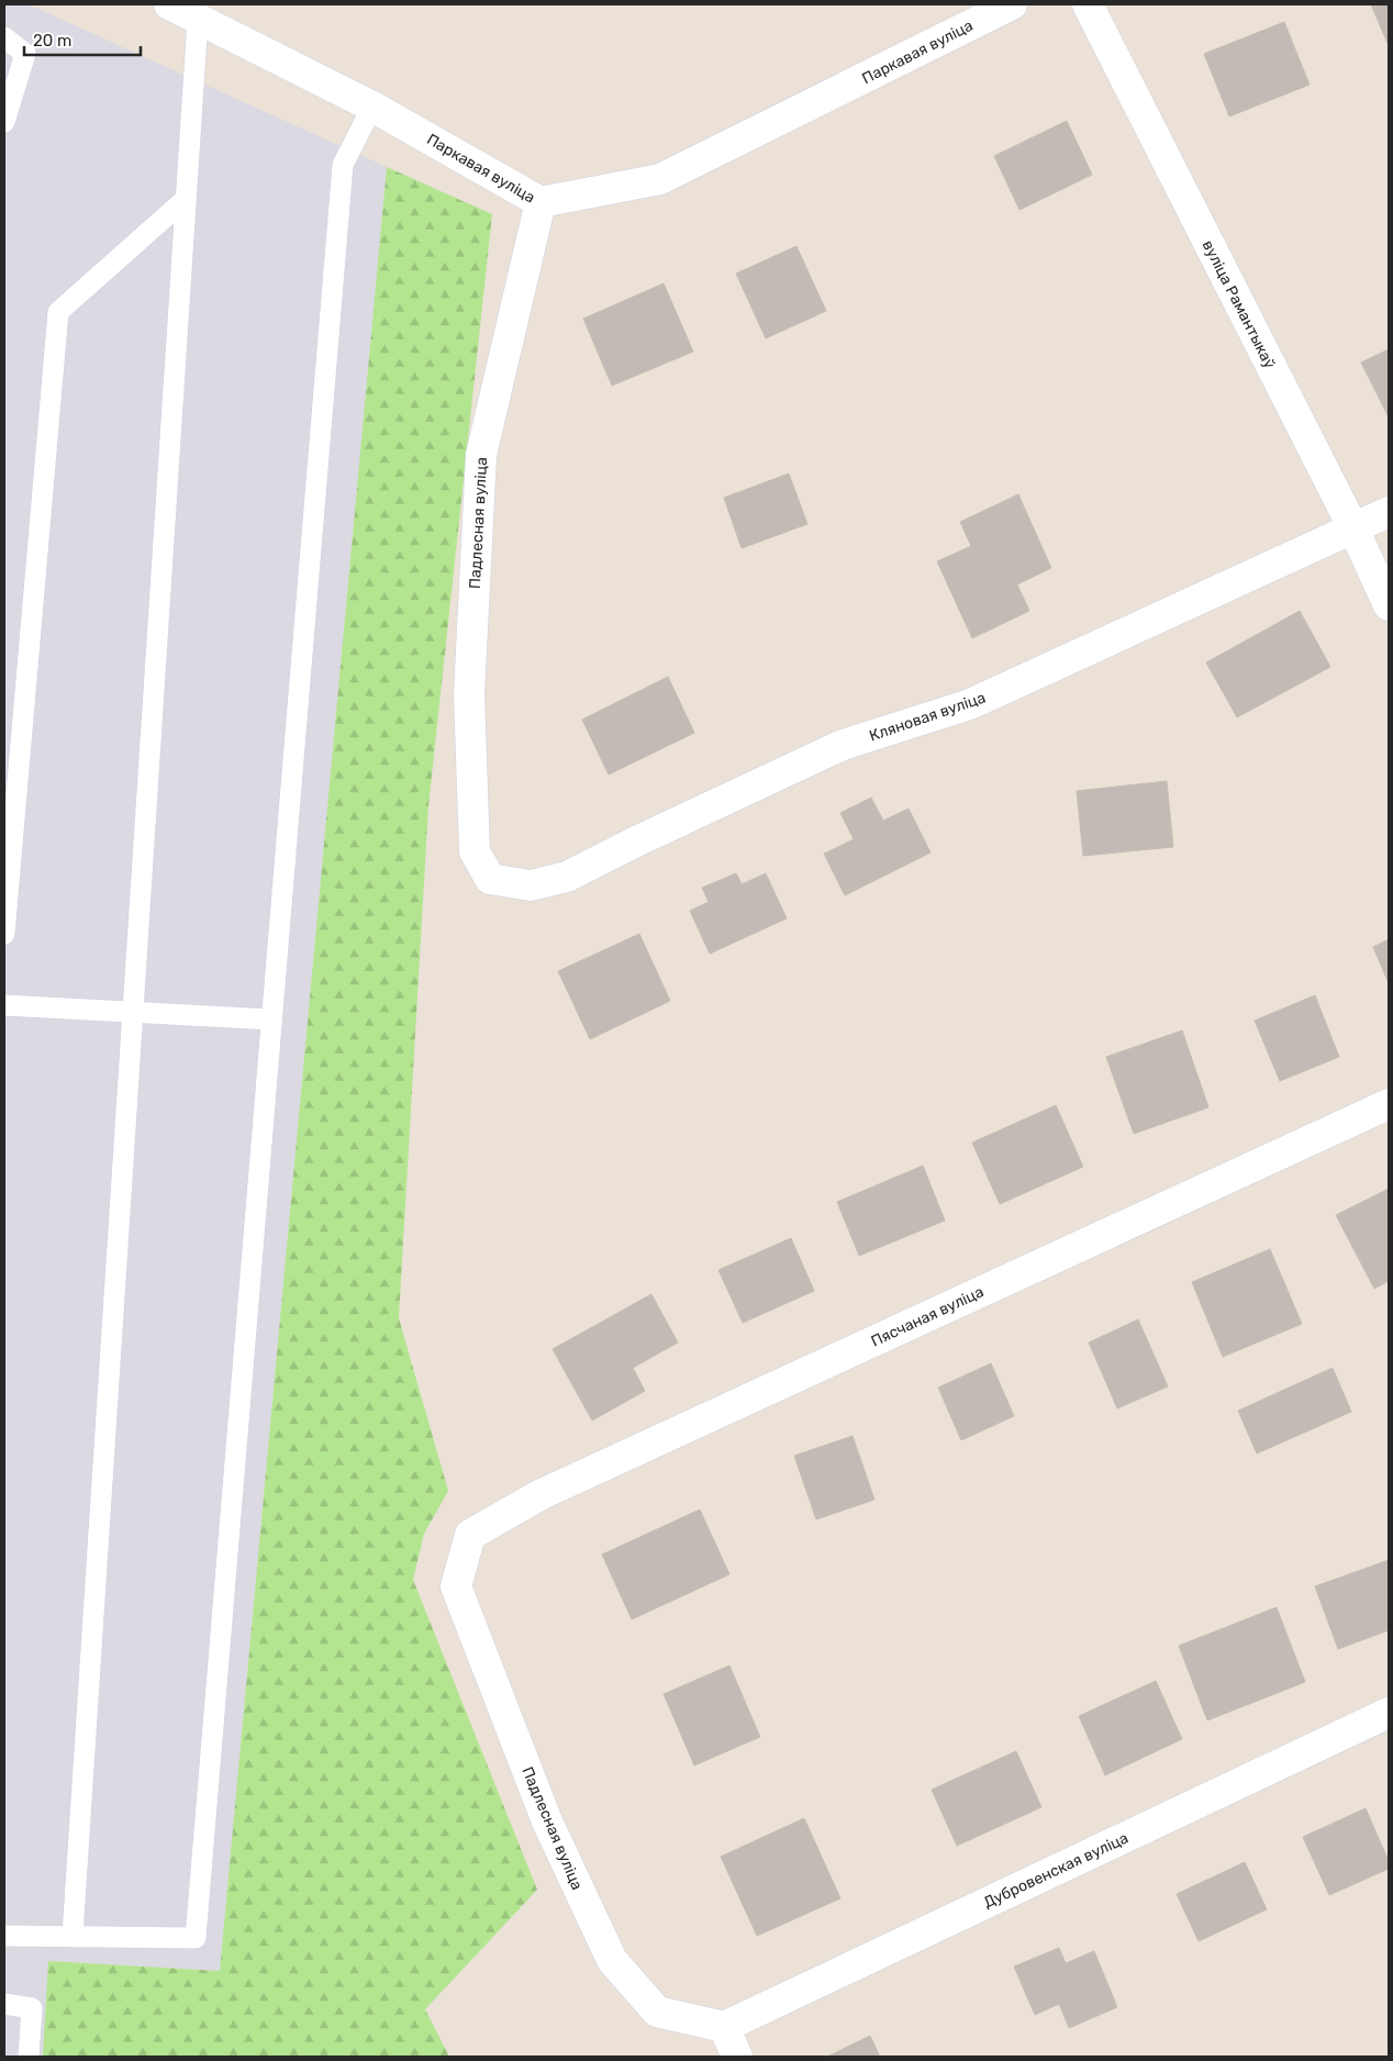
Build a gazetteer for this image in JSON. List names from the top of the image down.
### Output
{
  "streets": {
    "street": [
      "Паркавая вуліца",
      "вуліца Рамантыкаў",
      "Падлесная вуліца",
      "Кляновая вуліца",
      "Пясчаная вуліца",
      "Дубровенская вуліца"
    ]
  },
  "crossings": [
    ["Паркавая вуліца", "Падлесная вуліца"],
    ["вуліца Рамантыкаў", "Кляновая вуліца"],
    ["Падлесная вуліца", "Кляновая вуліца"],
    ["Падлесная вуліца", "Пясчаная вуліца"],
    ["Падлесная вуліца", "Дубровенская вуліца"]
  ],
  "scale_bar": "20 m"
}
